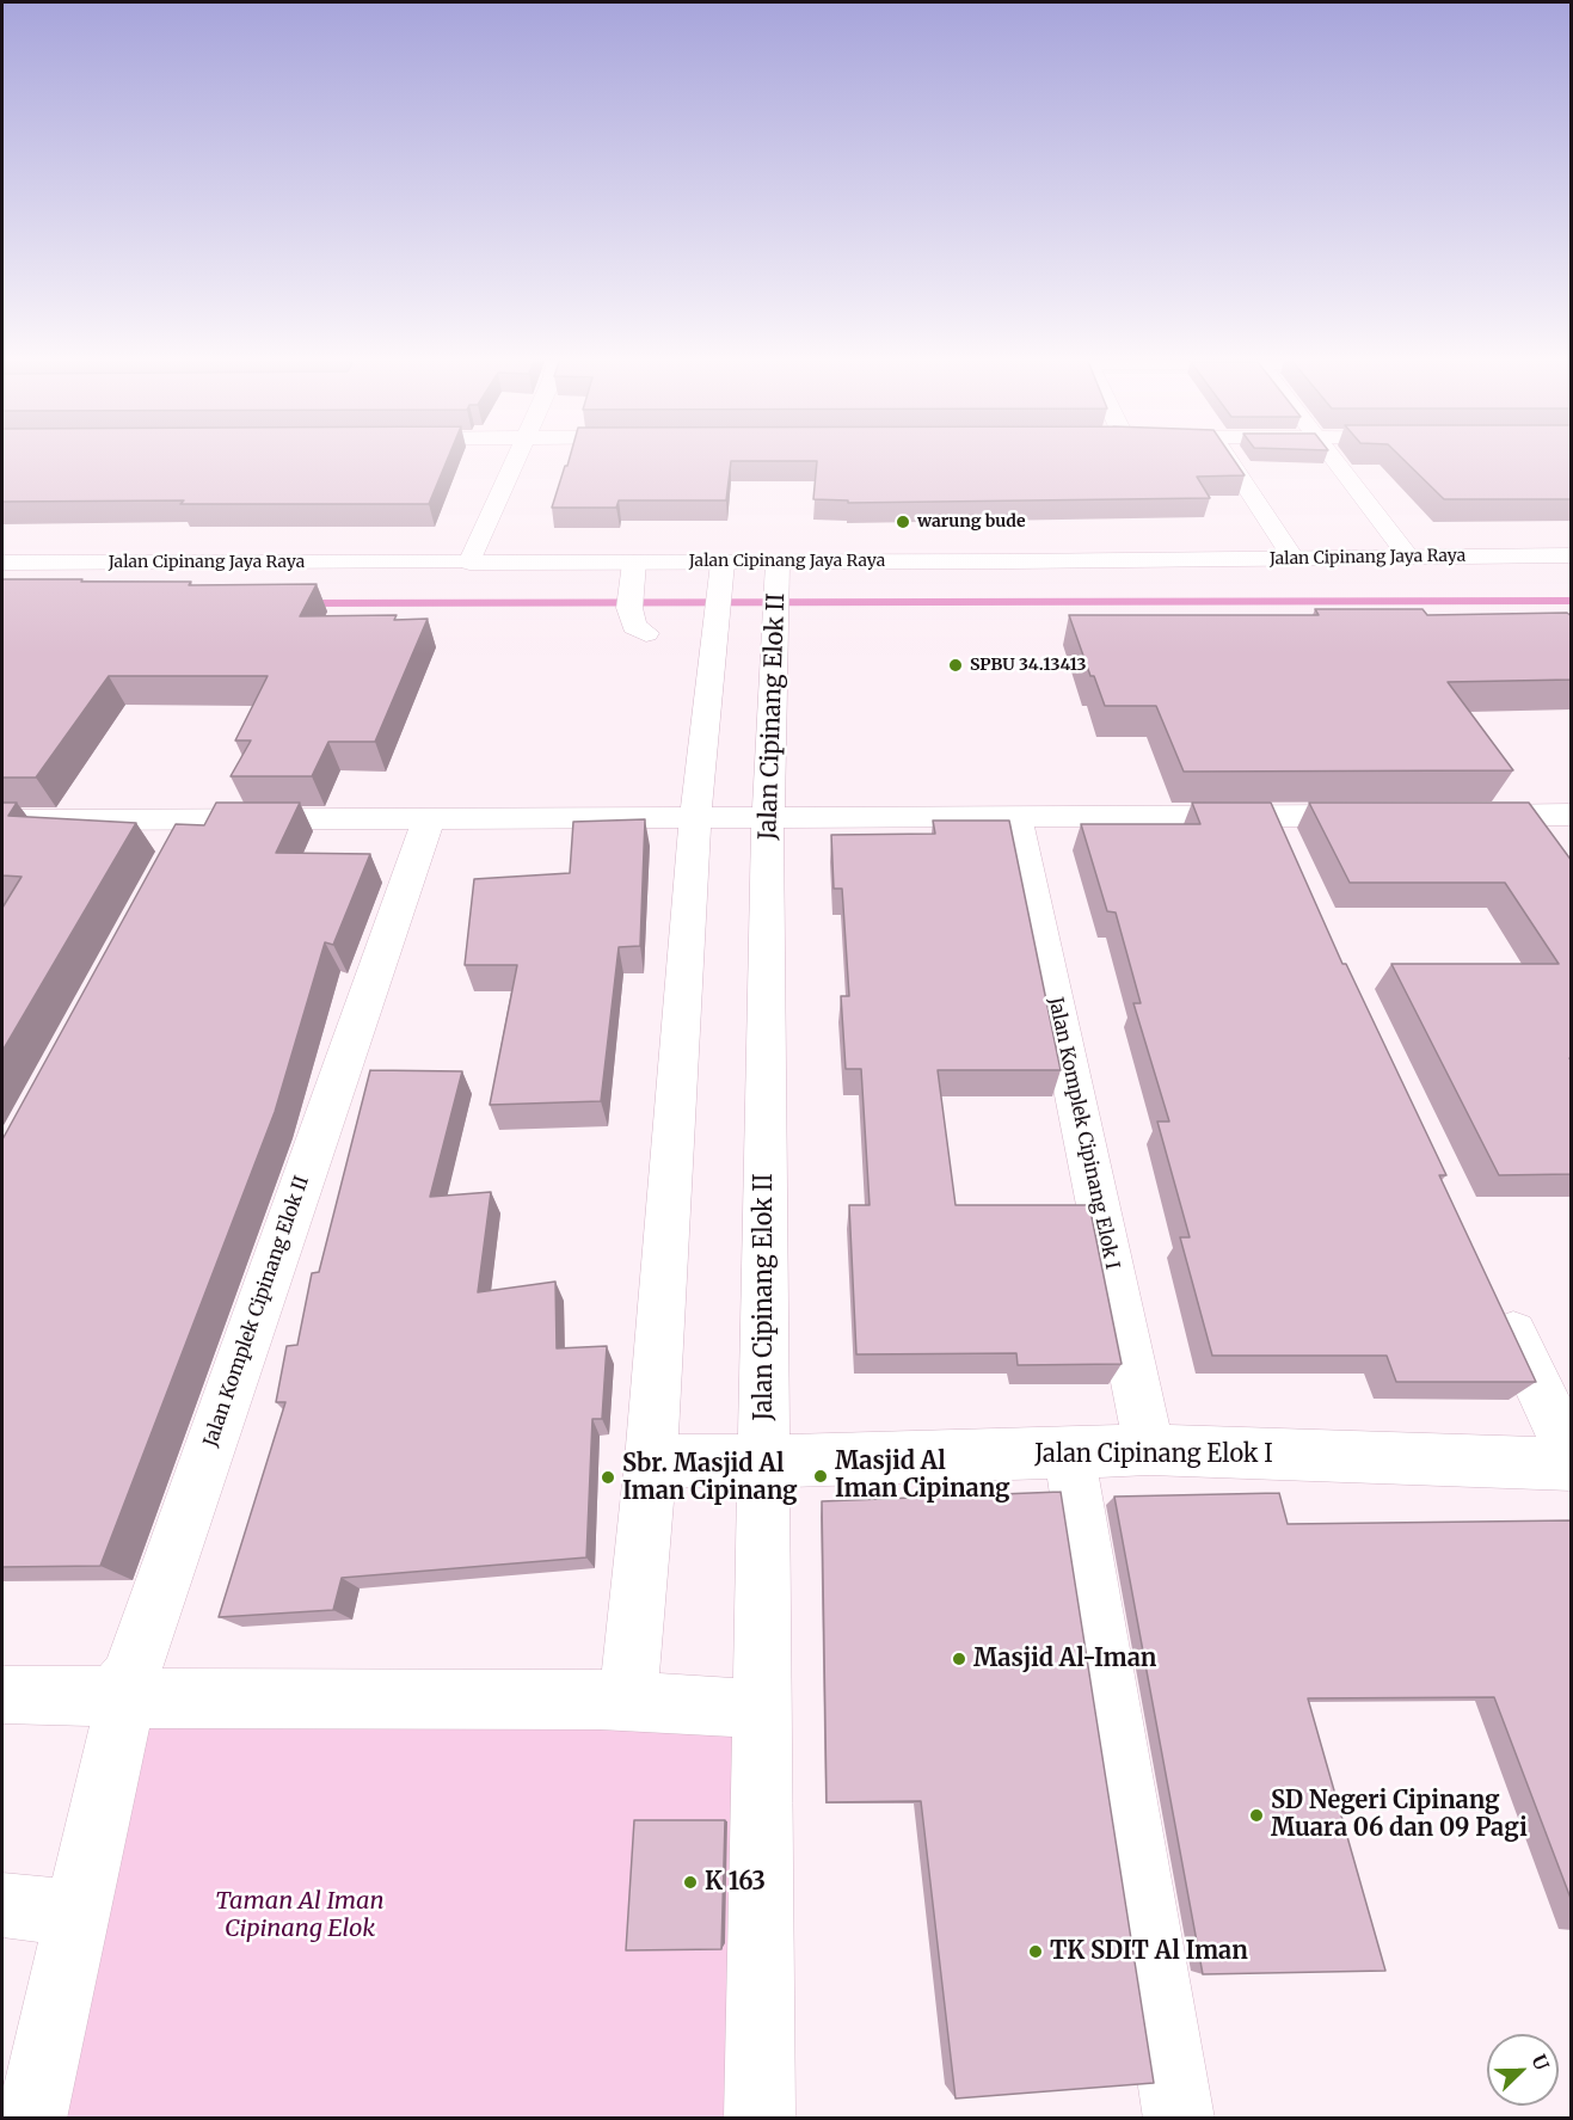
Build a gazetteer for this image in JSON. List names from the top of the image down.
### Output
{
  "streets": {
    "street": [
      "Jalan Cipinang Jaya Raya",
      "Jalan Cipinang Elok II",
      "Jalan Komplek Cipinang Elok I",
      "Jalan Komplek Cipinang Elok II",
      "Jalan Cipinang Elok I"
    ]
  },
  "crossings": [
    ["Jalan Cipinang Jaya Raya", "Jalan Cipinang Elok II"],
    ["Jalan Cipinang Elok II", "Jalan Cipinang Elok I"],
    ["Jalan Komplek Cipinang Elok I", "Jalan Cipinang Elok I"]
  ],
  "parks": ["Taman Al Iman Cipinang Elok"],
  "places": [
    "warung bude",
    "SPBU 34.13413",
    "Masjid Al Iman Cipinang",
    "Sbr. Masjid Al Iman Cipinang",
    "Masjid Al-Iman",
    "SD Negeri Cipinang Muara 06 dan 09 Pagi",
    "K 163",
    "TK SDIT Al Iman"
  ],
  "north": "top right"
}
